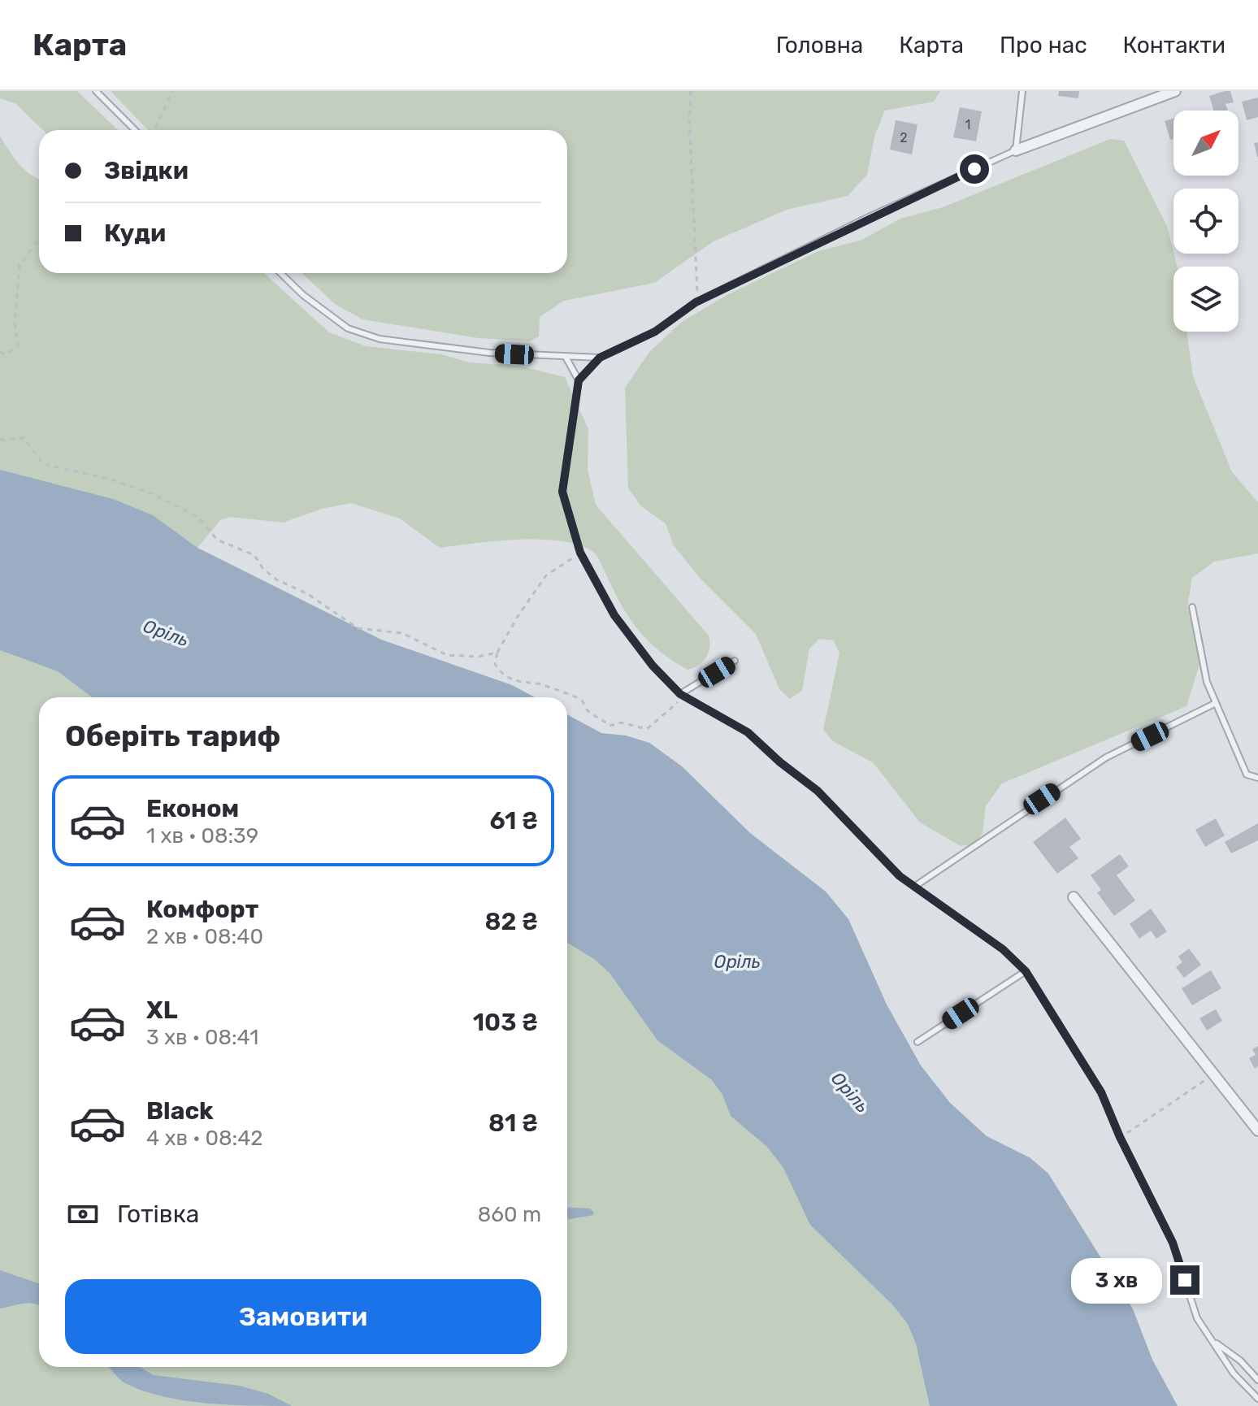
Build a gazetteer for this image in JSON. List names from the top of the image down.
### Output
{
  "water": ["Оріль", "Орiль"],
  "house_numbers": ["1", "2"],
  "north": "top right",
  "page": {
    "header": "Карта",
    "nav": [
      "Головна",
      "Карта",
      "Про нас",
      "Контакти"
    ],
    "banner": ["Звідки", "Куди"],
    "heading": "Оберіть тариф",
    "list": [
      {
        "name": "Економ",
        "note": "1 хв · 08:39",
        "value": "61 ₴"
      },
      {
        "name": "Комфорт",
        "note": "2 хв · 08:40",
        "value": "82 ₴"
      },
      {
        "name": "XL",
        "note": "3 хв · 08:41",
        "value": "103 ₴"
      },
      {
        "name": "Black",
        "note": "4 хв · 08:42",
        "value": "81 ₴"
      }
    ],
    "pay": ["Готівка", "860 m"],
    "bubble": "3 хв",
    "buttons": "Замовити"
  }
}
